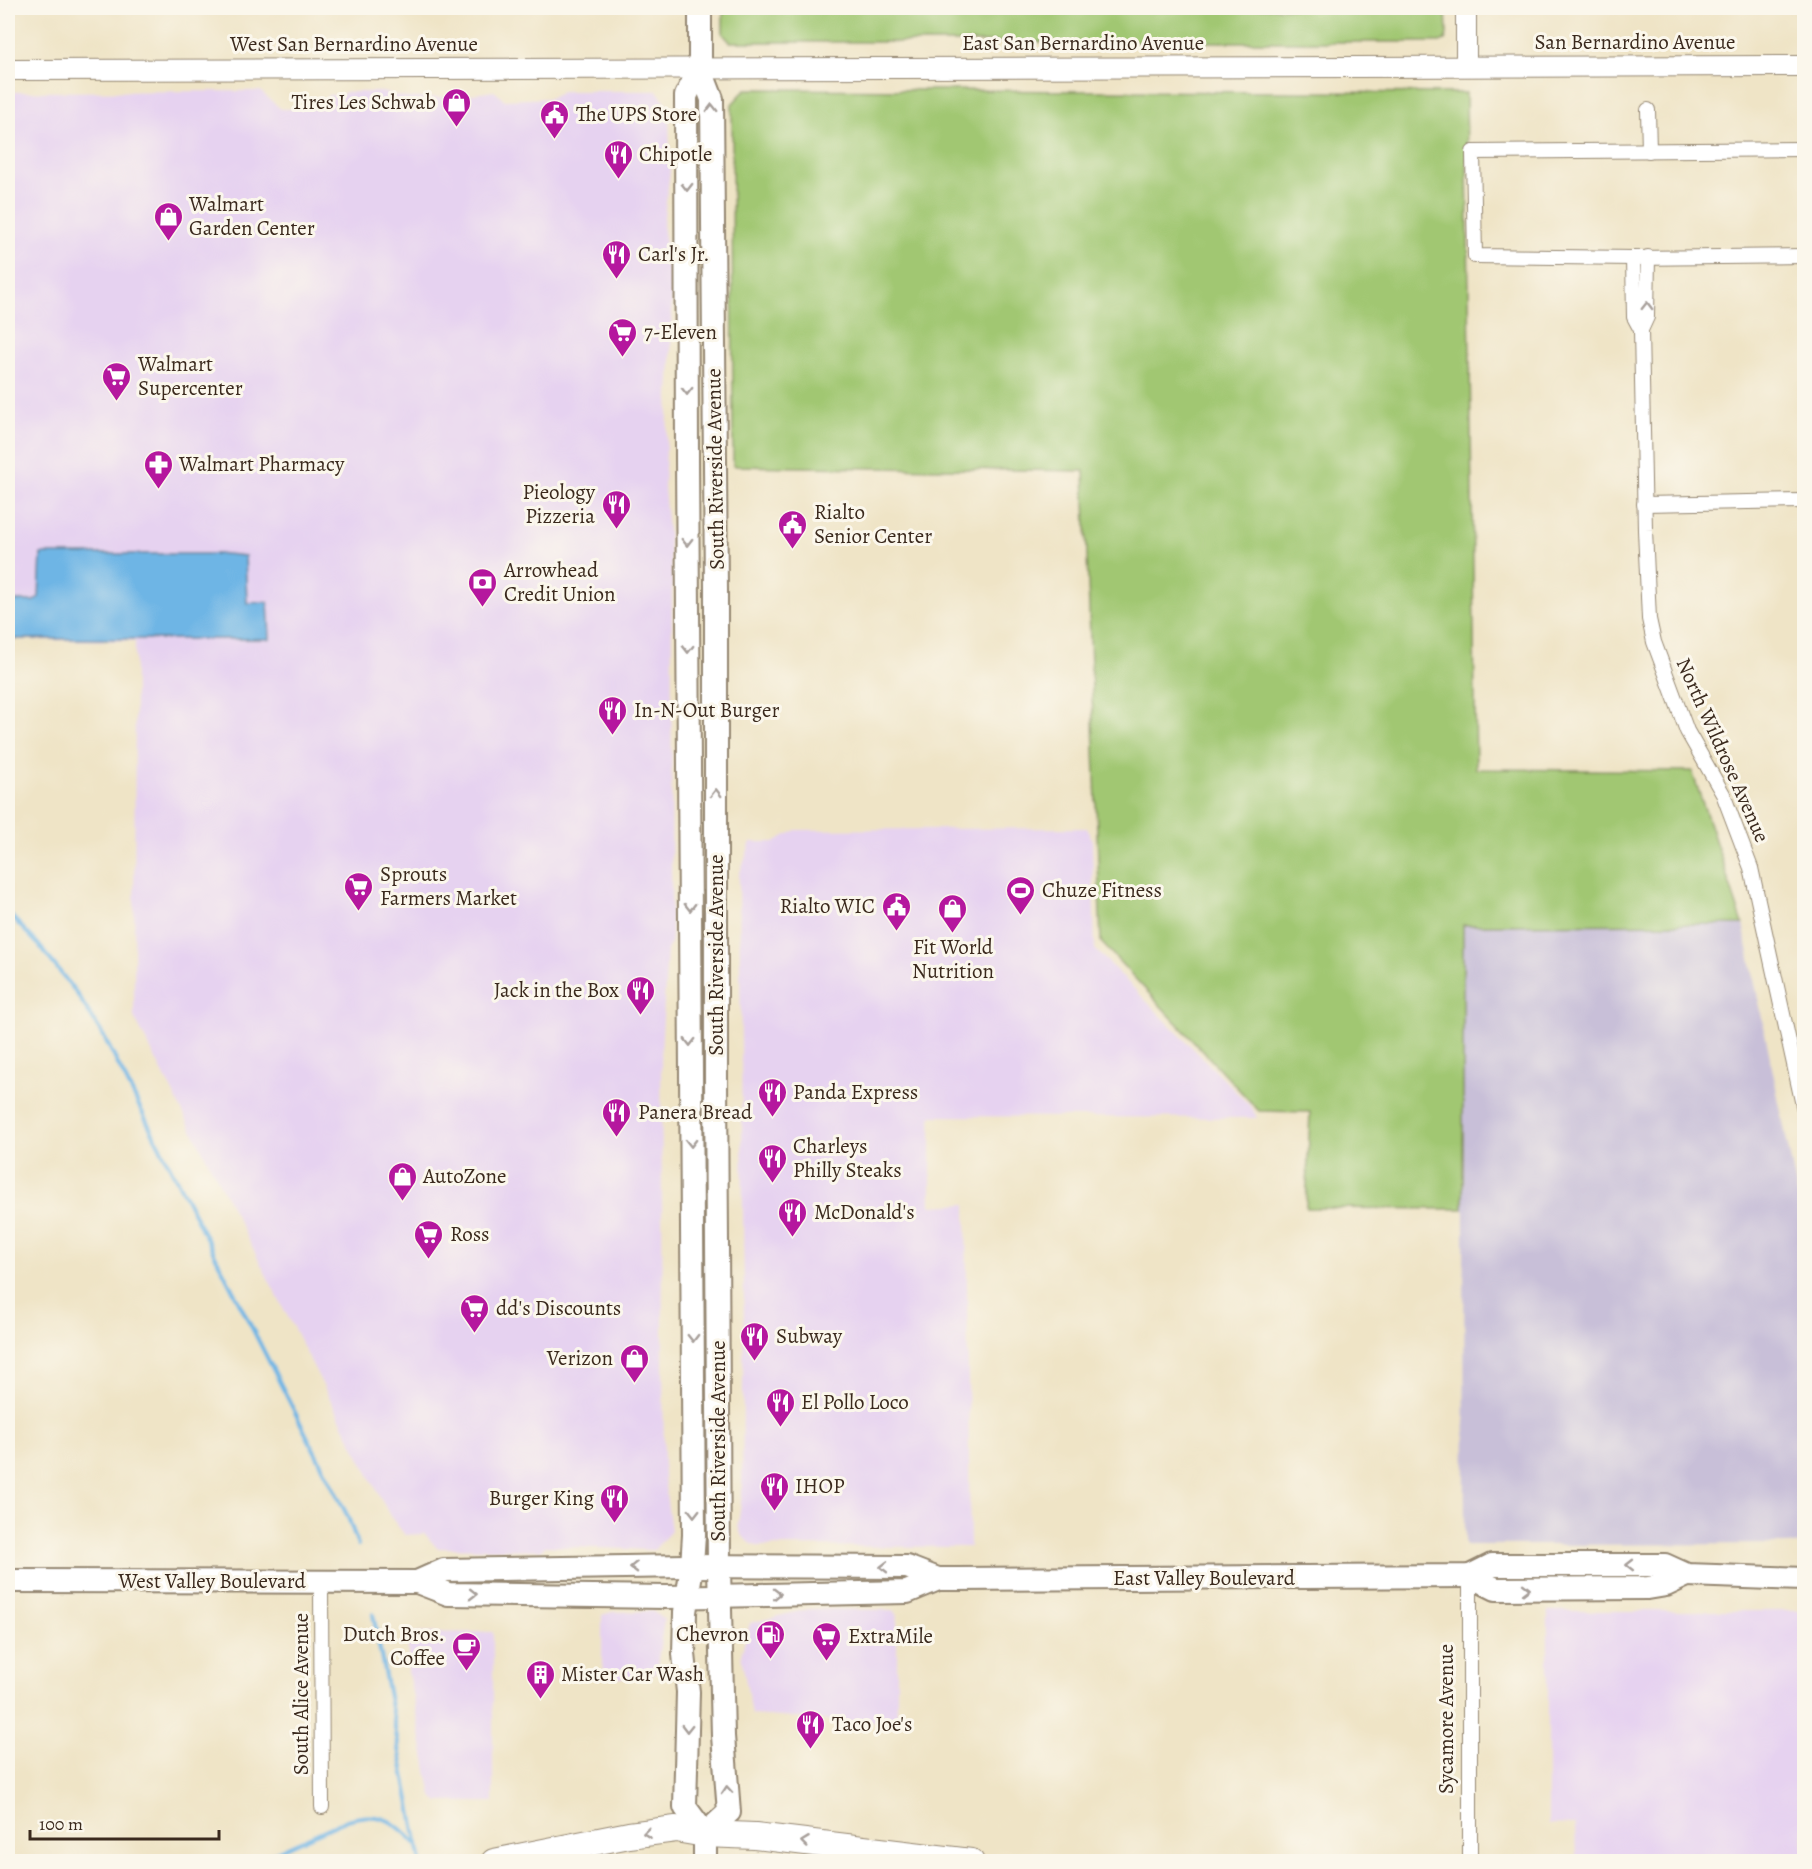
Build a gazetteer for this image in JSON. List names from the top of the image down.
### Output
{
  "streets": {
    "main road": [
      "San Bernardino Avenue",
      "East San Bernardino Avenue",
      "West San Bernardino Avenue",
      "South Riverside Avenue",
      "East Valley Boulevard",
      "West Valley Boulevard"
    ],
    "street": ["North Wildrose Avenue", "South Alice Avenue", "Sycamore Avenue"]
  },
  "crossings": [
    ["San Bernardino Avenue", "East San Bernardino Avenue"],
    ["East San Bernardino Avenue", "West San Bernardino Avenue"],
    ["East San Bernardino Avenue", "South Riverside Avenue"],
    ["West San Bernardino Avenue", "South Riverside Avenue"],
    ["South Riverside Avenue", "East Valley Boulevard"],
    ["South Riverside Avenue", "West Valley Boulevard"],
    ["East Valley Boulevard", "West Valley Boulevard"],
    ["East Valley Boulevard", "Sycamore Avenue"],
    ["West Valley Boulevard", "South Alice Avenue"]
  ],
  "places": {
    "shop": [
      "Tires Les Schwab",
      "Walmart Garden Center",
      "Fit World Nutrition",
      "AutoZone",
      "Verizon"
    ],
    "public building": ["The UPS Store", "Rialto Senior Center", "Rialto WIC"],
    "restaurant": [
      "Chipotle",
      "Carl's Jr.",
      "Pieology Pizzeria",
      "In-N-Out Burger",
      "Jack in the Box",
      "Panda Express",
      "Panera Bread",
      "Charleys Philly Steaks",
      "McDonald's",
      "Subway",
      "El Pollo Loco",
      "IHOP",
      "Burger King",
      "Taco Joe's"
    ],
    "supermarket": [
      "7-Eleven",
      "Walmart Supercenter",
      "Sprouts Farmers Market",
      "Ross",
      "dd's Discounts",
      "ExtraMile"
    ],
    "pharmacy": ["Walmart Pharmacy"],
    "bank": ["Arrowhead Credit Union"],
    "sports": ["Chuze Fitness"],
    "fuel station": ["Chevron"],
    "cafe": ["Dutch Bros. Coffee"],
    "building": ["Mister Car Wash"]
  },
  "scale_bar": "100 m"
}
